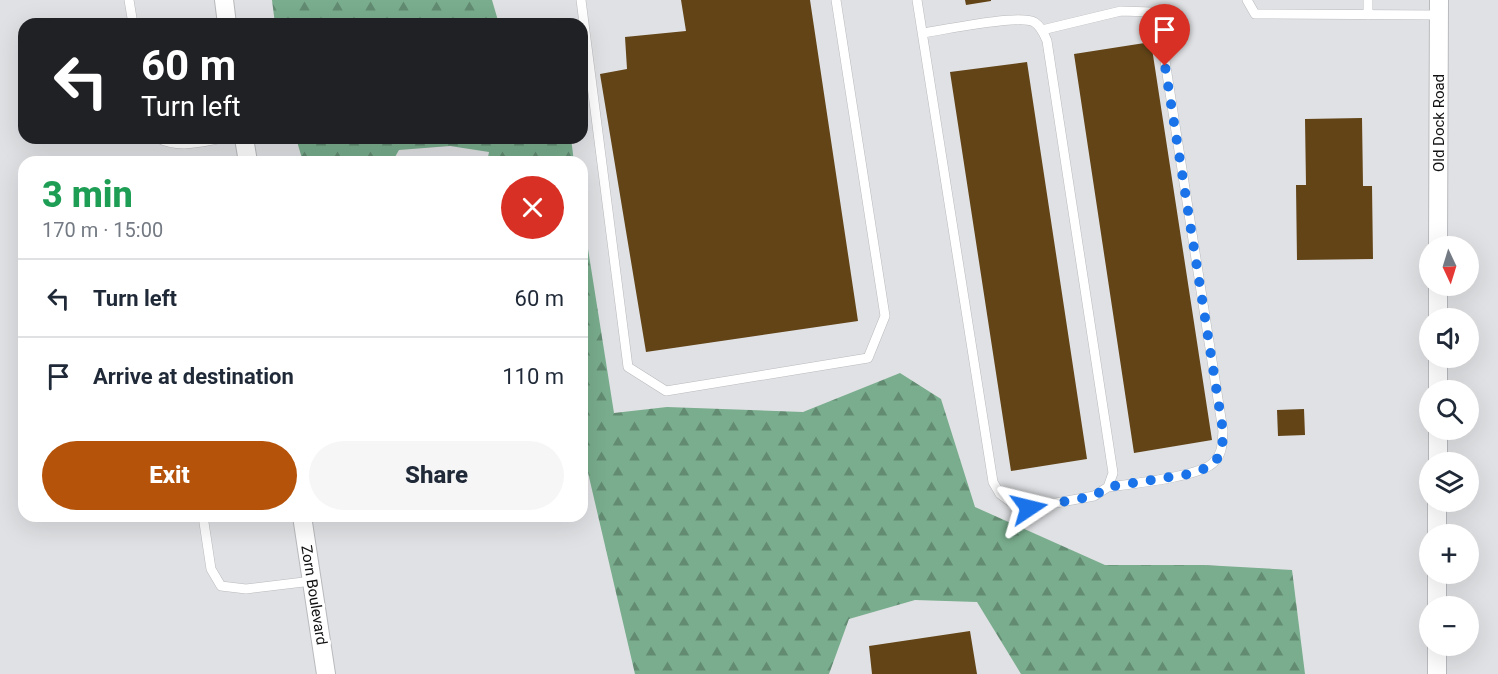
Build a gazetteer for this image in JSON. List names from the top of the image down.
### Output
{
  "streets": {
    "street": ["Old Dock Road", "Zorn Boulevard"]
  },
  "north": "bottom",
  "page": {
    "turn": ["60 m", "Turn left"],
    "heading": ["3 min", "170 m · 15:00"],
    "map_buttons": ["+", "−"],
    "list": [
      {
        "name": "Turn left",
        "value": "60 m"
      },
      {
        "name": "Arrive at destination",
        "value": "110 m"
      }
    ],
    "buttons": ["Exit", "Share"]
  }
}
